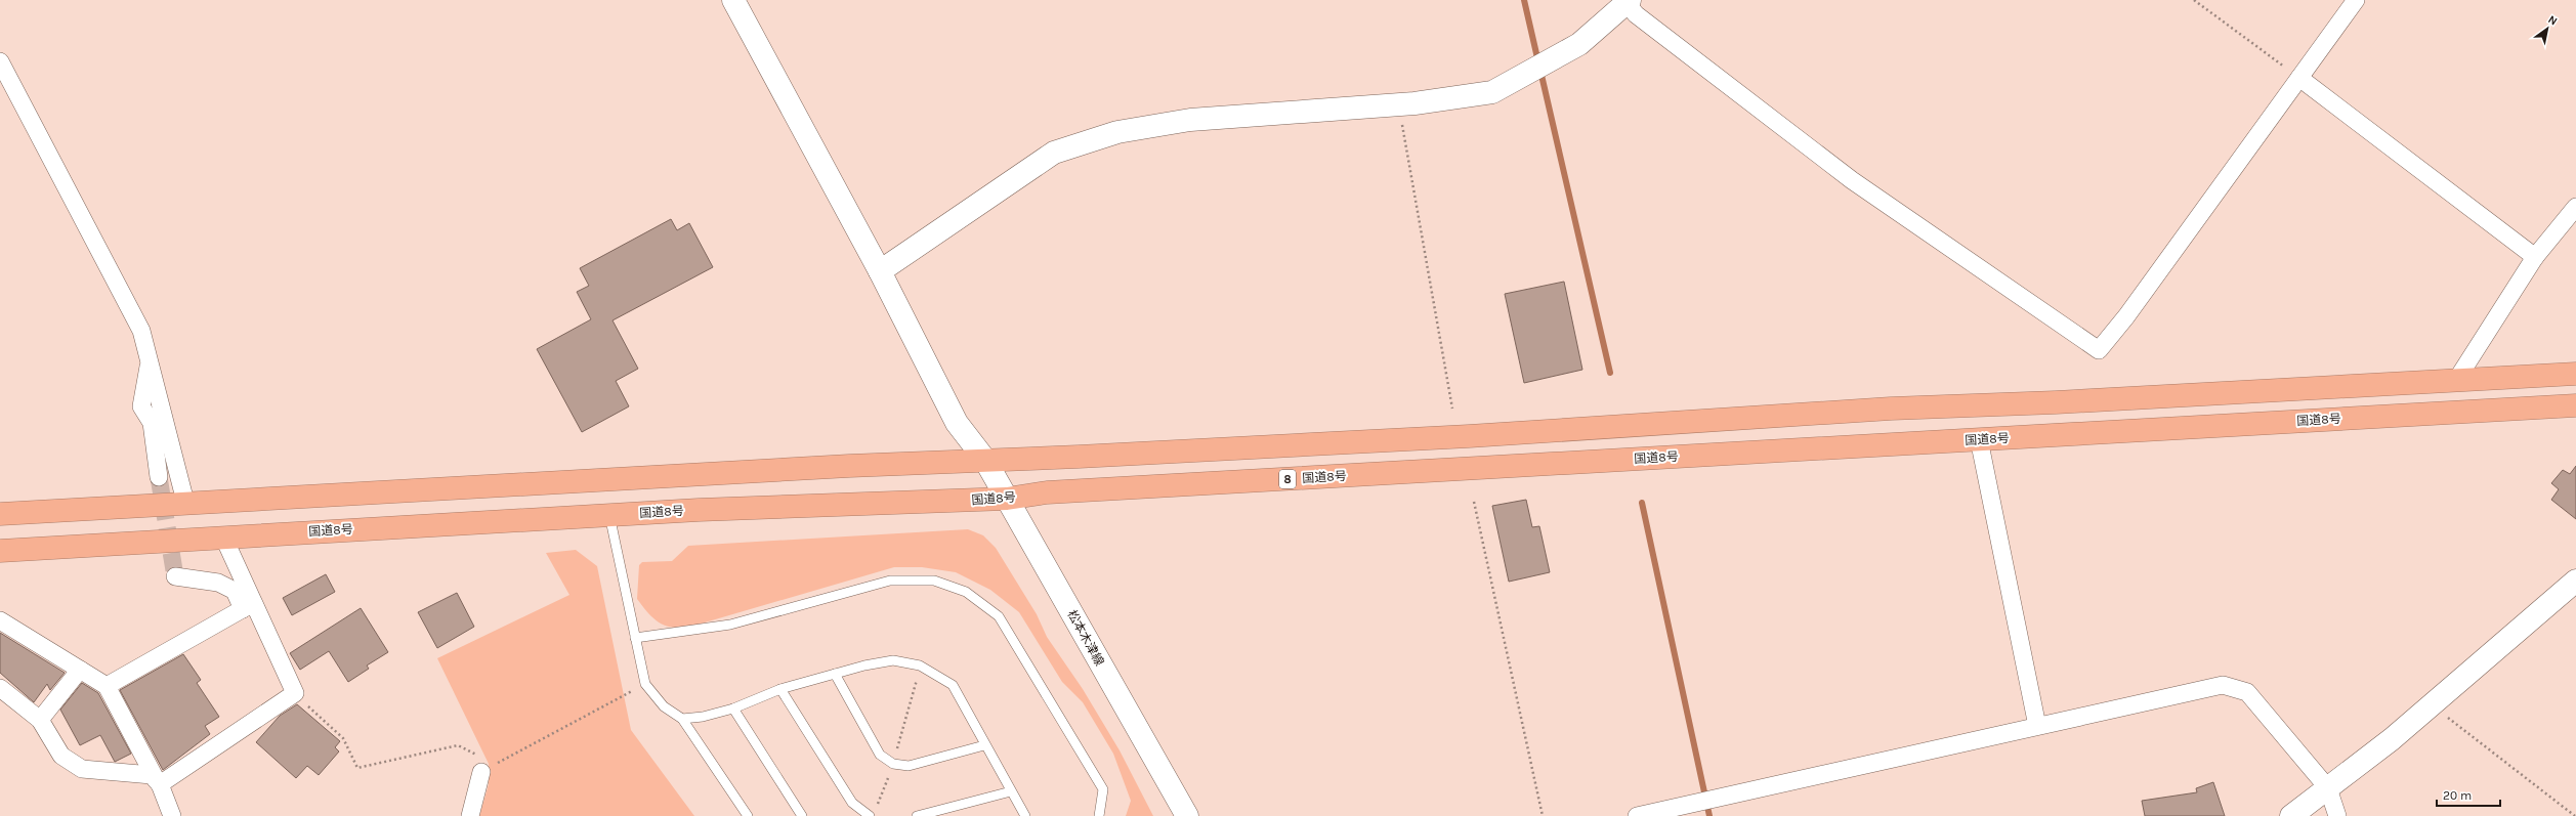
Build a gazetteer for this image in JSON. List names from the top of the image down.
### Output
{
  "streets": {
    "highway": ["国道8号", "8"],
    "street": ["松本木津線"]
  },
  "crossings": [
    ["国道8号", "松本木津線"]
  ],
  "scale_bar": "20 m",
  "north": "top right"
}
